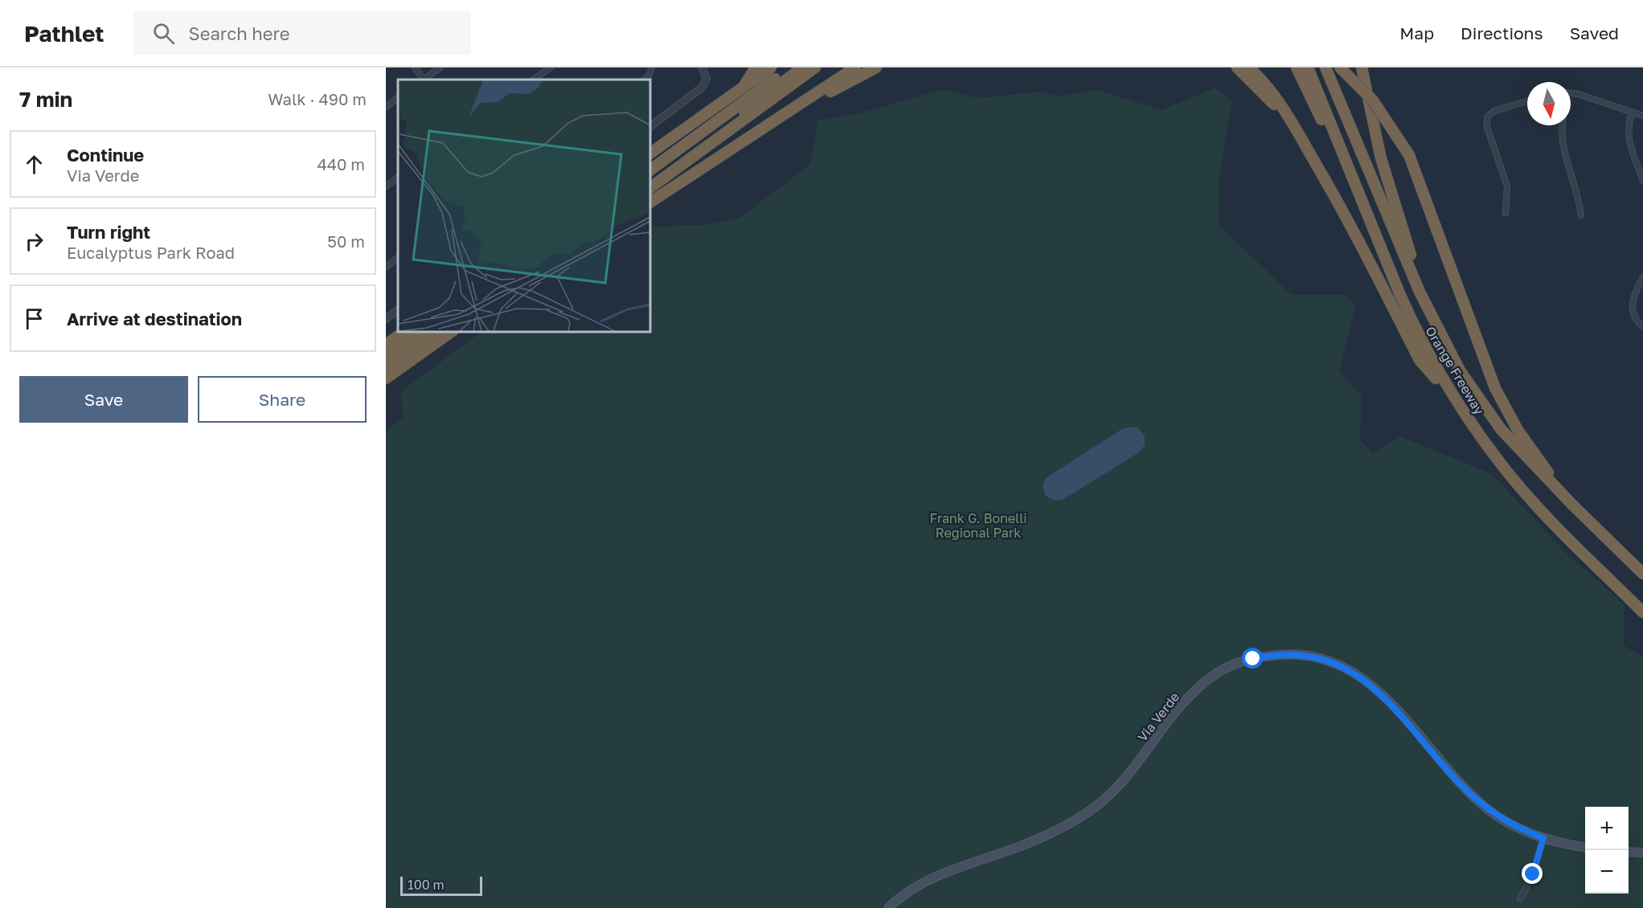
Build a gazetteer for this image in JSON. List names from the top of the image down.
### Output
{
  "streets": {
    "highway": ["Orange Freeway"],
    "main road": ["Via Verde"]
  },
  "parks": ["Frank G. Bonelli Regional Park"],
  "scale_bar": "100 m",
  "north": "bottom",
  "page": {
    "header": "Pathlet",
    "search": "Search here",
    "nav": ["Map", "Directions", "Saved"],
    "heading": ["7 min", "Walk · 490 m"],
    "list": [
      ["Continue", "Via Verde", "440 m"],
      ["Turn right", "Eucalyptus Park Road", "50 m"],
      "Arrive at destination"
    ],
    "buttons": ["Save", "Share"],
    "map_buttons": ["+", "−"],
    "scale": "100 m"
  }
}
